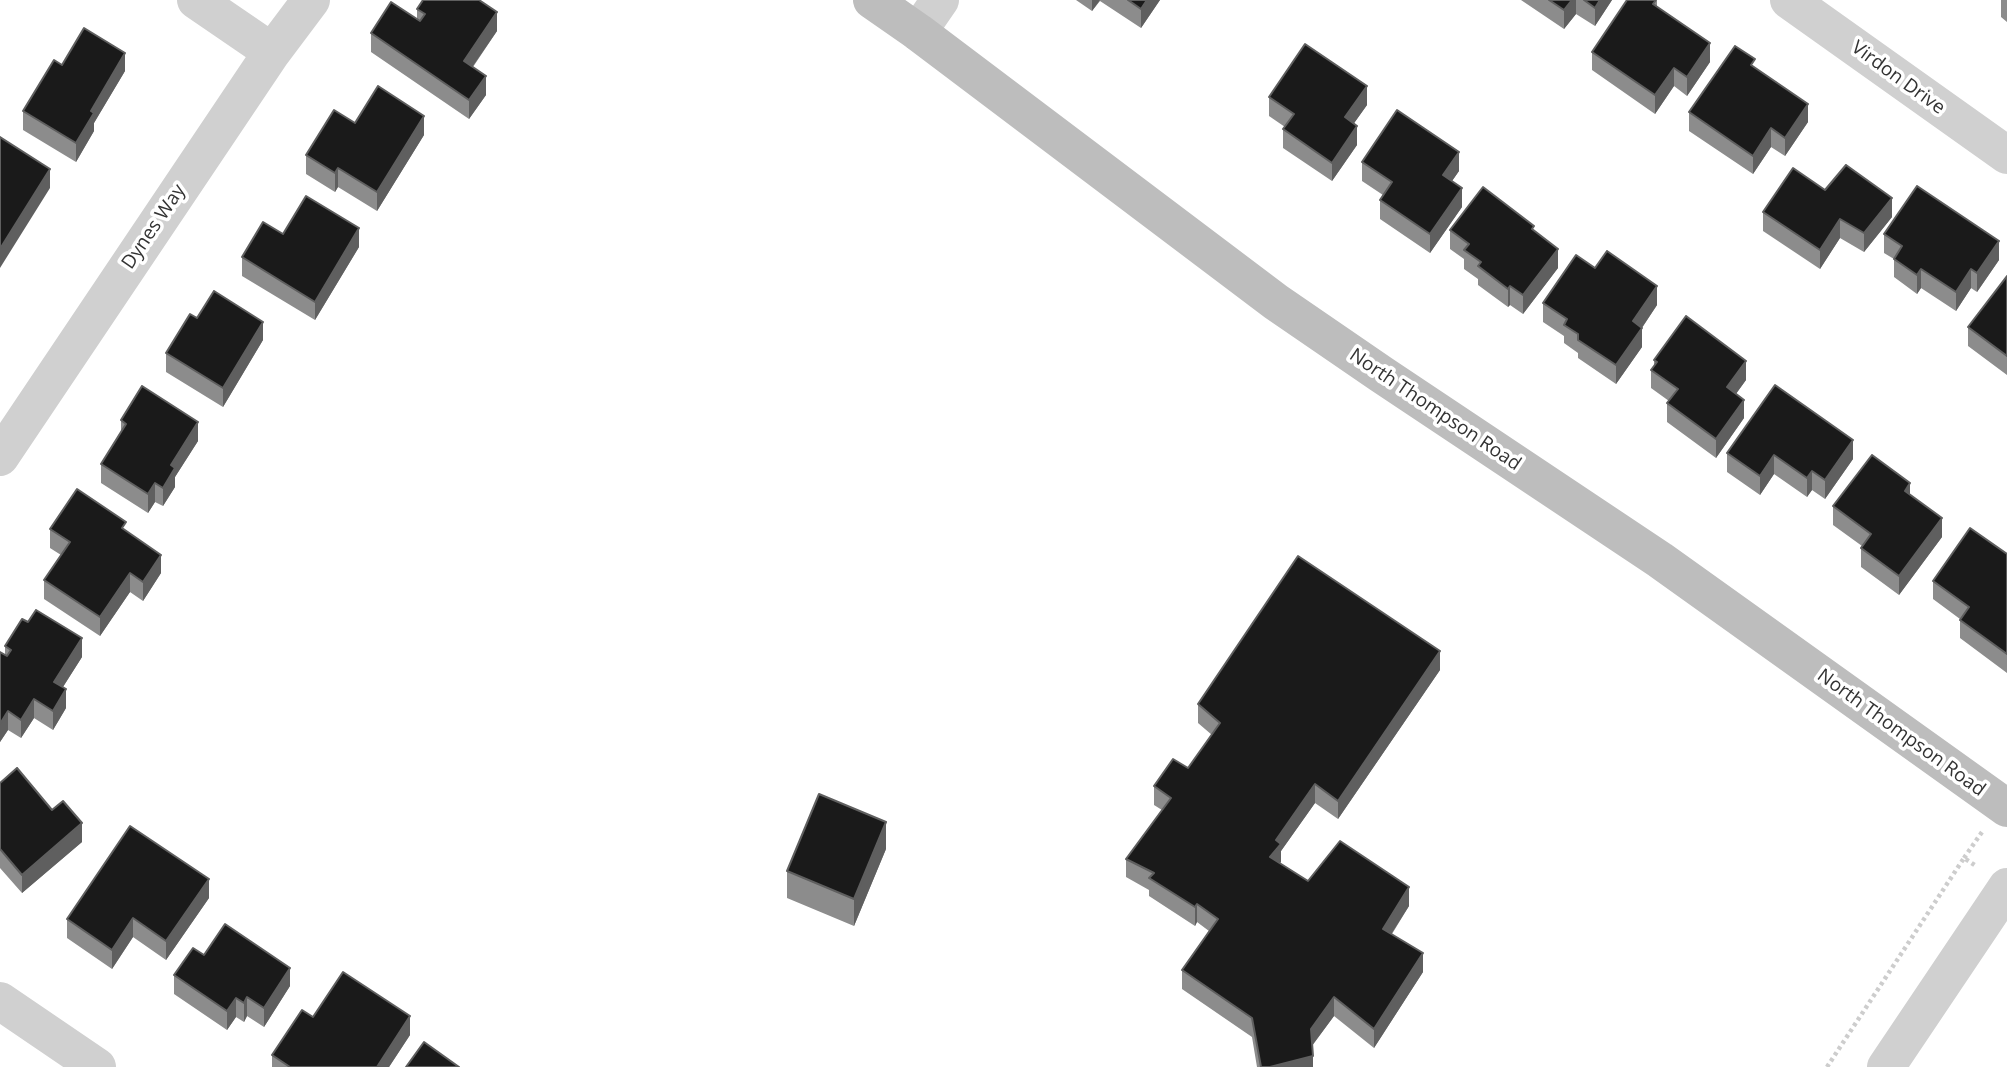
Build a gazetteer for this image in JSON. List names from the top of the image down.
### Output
{
  "streets": {
    "street": ["Virdon Drive", "Dynes Way", "North Thompson Road"]
  }
}
